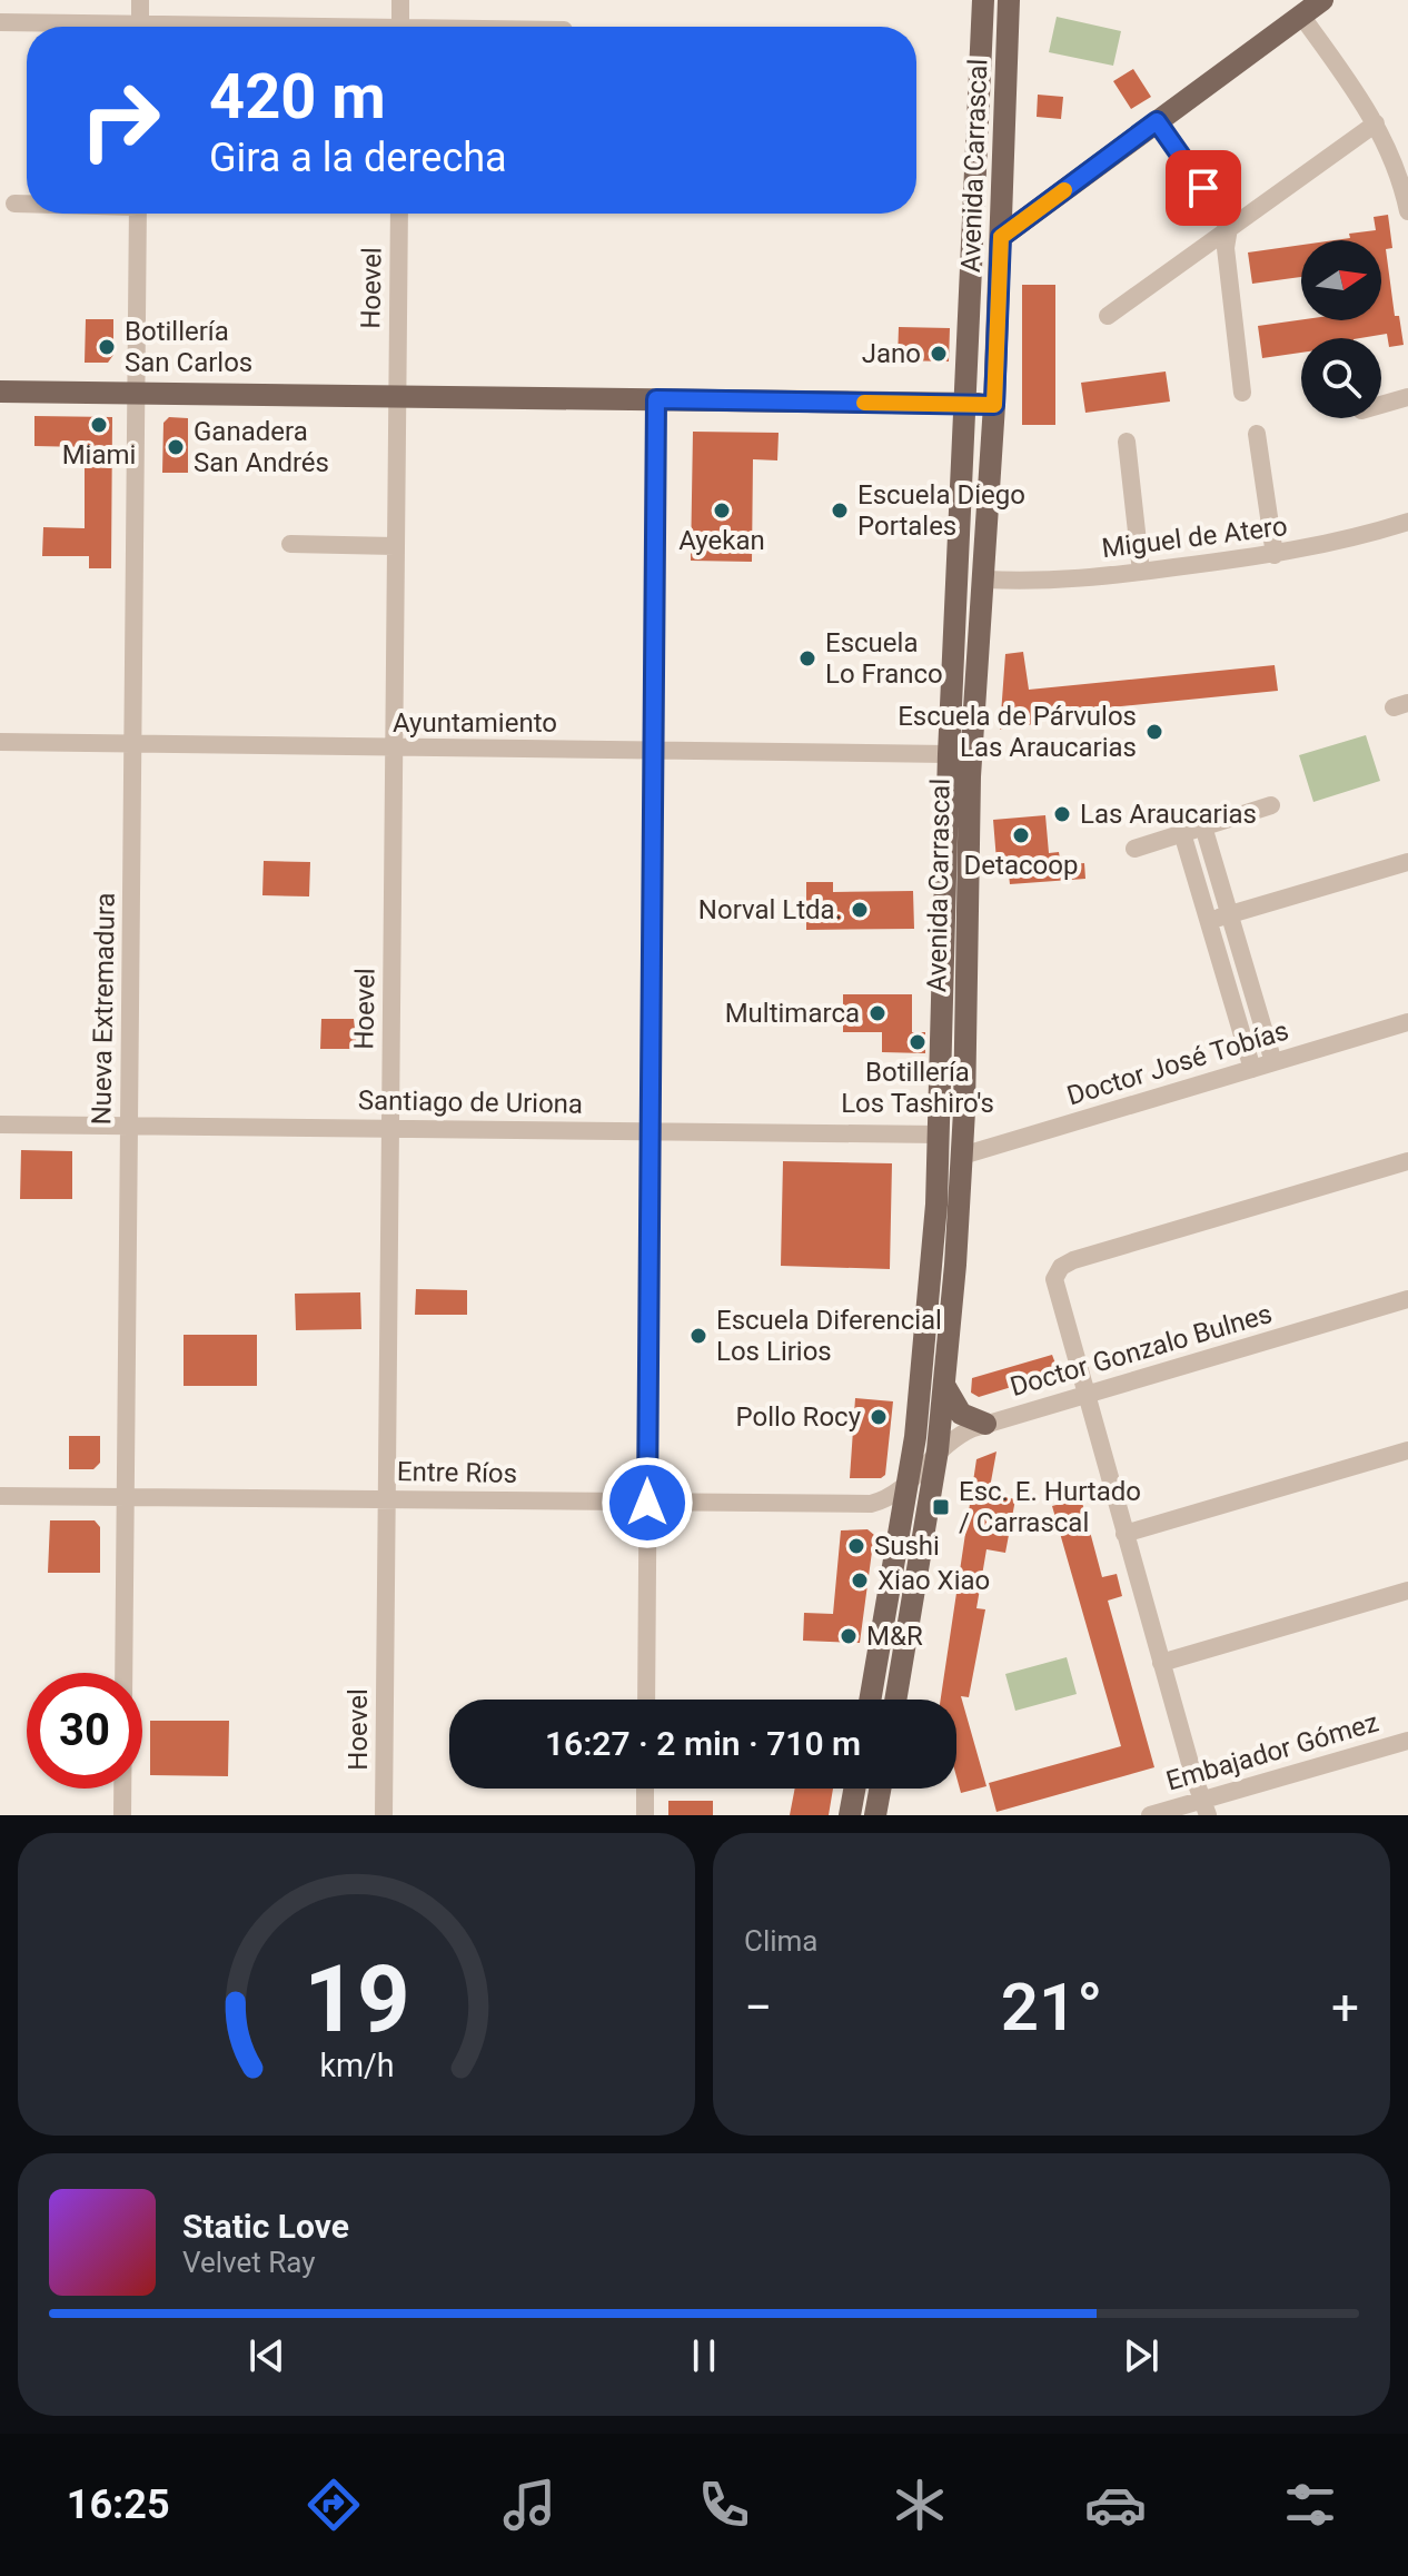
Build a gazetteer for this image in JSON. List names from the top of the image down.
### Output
{
  "streets": {
    "main road": ["Avenida Carrascal"],
    "street": [
      "Hoevel",
      "Miguel de Atero",
      "Ayuntamiento",
      "Nueva Extremadura",
      "Doctor José Tobías",
      "Santiago de Uriona",
      "Doctor Gonzalo Bulnes",
      "Entre Ríos",
      "Embajador Gómez"
    ]
  },
  "crossings": [
    ["Avenida Carrascal", "Miguel de Atero"],
    ["Avenida Carrascal", "Ayuntamiento"],
    ["Avenida Carrascal", "Doctor José Tobías"],
    ["Avenida Carrascal", "Santiago de Uriona"],
    ["Avenida Carrascal", "Doctor Gonzalo Bulnes"],
    ["Avenida Carrascal", "Entre Ríos"],
    ["Hoevel", "Ayuntamiento"],
    ["Hoevel", "Santiago de Uriona"],
    ["Hoevel", "Entre Ríos"],
    ["Ayuntamiento", "Nueva Extremadura"],
    ["Nueva Extremadura", "Santiago de Uriona"],
    ["Nueva Extremadura", "Entre Ríos"],
    ["Doctor Gonzalo Bulnes", "Entre Ríos"]
  ],
  "places": {
    "other": [
      "Botillería San Carlos",
      "Jano",
      "Miami",
      "Ganadera San Andrés",
      "Ayekan",
      "Escuela Diego Portales",
      "Escuela Lo Franco",
      "Escuela de Párvulos Las Araucarias",
      "Las Araucarias",
      "Detacoop",
      "Norval Ltda.",
      "Multimarca",
      "Botillería Los Tashiro's",
      "Escuela Diferencial Los Lirios",
      "Pollo Rocy",
      "Sushi",
      "Xiao Xiao",
      "M&R"
    ],
    "transit": ["Esc. E. Hurtado / Carrascal"]
  },
  "north": "right",
  "page": {
    "turn": ["420 m", "Gira a la derecha"],
    "limit": "30",
    "trip": "16:27 · 2 min · 710 m",
    "tile": "Clima",
    "heat": ["−", "21°", "+"],
    "song": ["Static Love", "Velvet Ray"],
    "tabs": "16:25",
    "gauge": ["19", "km/h"]
  }
}
